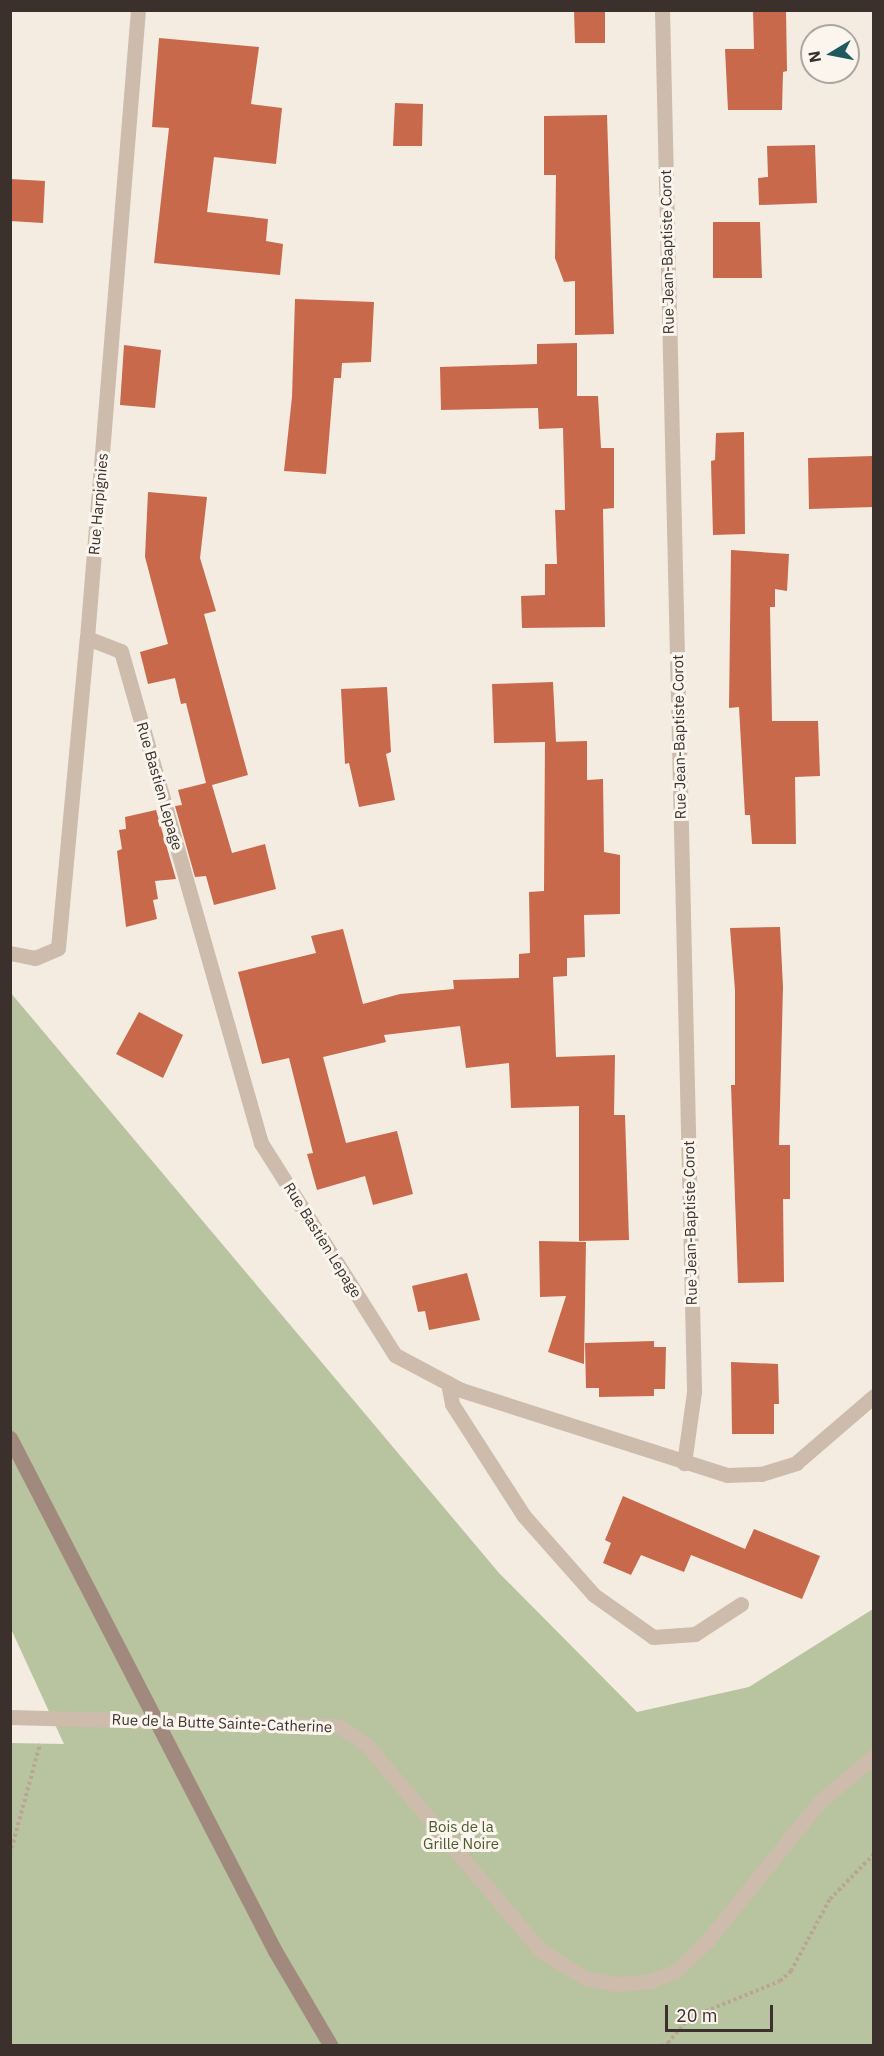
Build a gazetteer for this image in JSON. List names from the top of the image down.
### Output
{
  "streets": {
    "street": [
      "Rue Jean-Baptiste Corot",
      "Rue Harpignies",
      "Rue Bastien Lepage",
      "Rue de la Butte Sainte-Catherine"
    ]
  },
  "crossings": [
    ["Rue Jean-Baptiste Corot", "Rue Bastien Lepage"],
    ["Rue Harpignies", "Rue Bastien Lepage"]
  ],
  "parks": ["Bois de la Grille Noire"],
  "scale_bar": "20 m",
  "north": "left"
}
